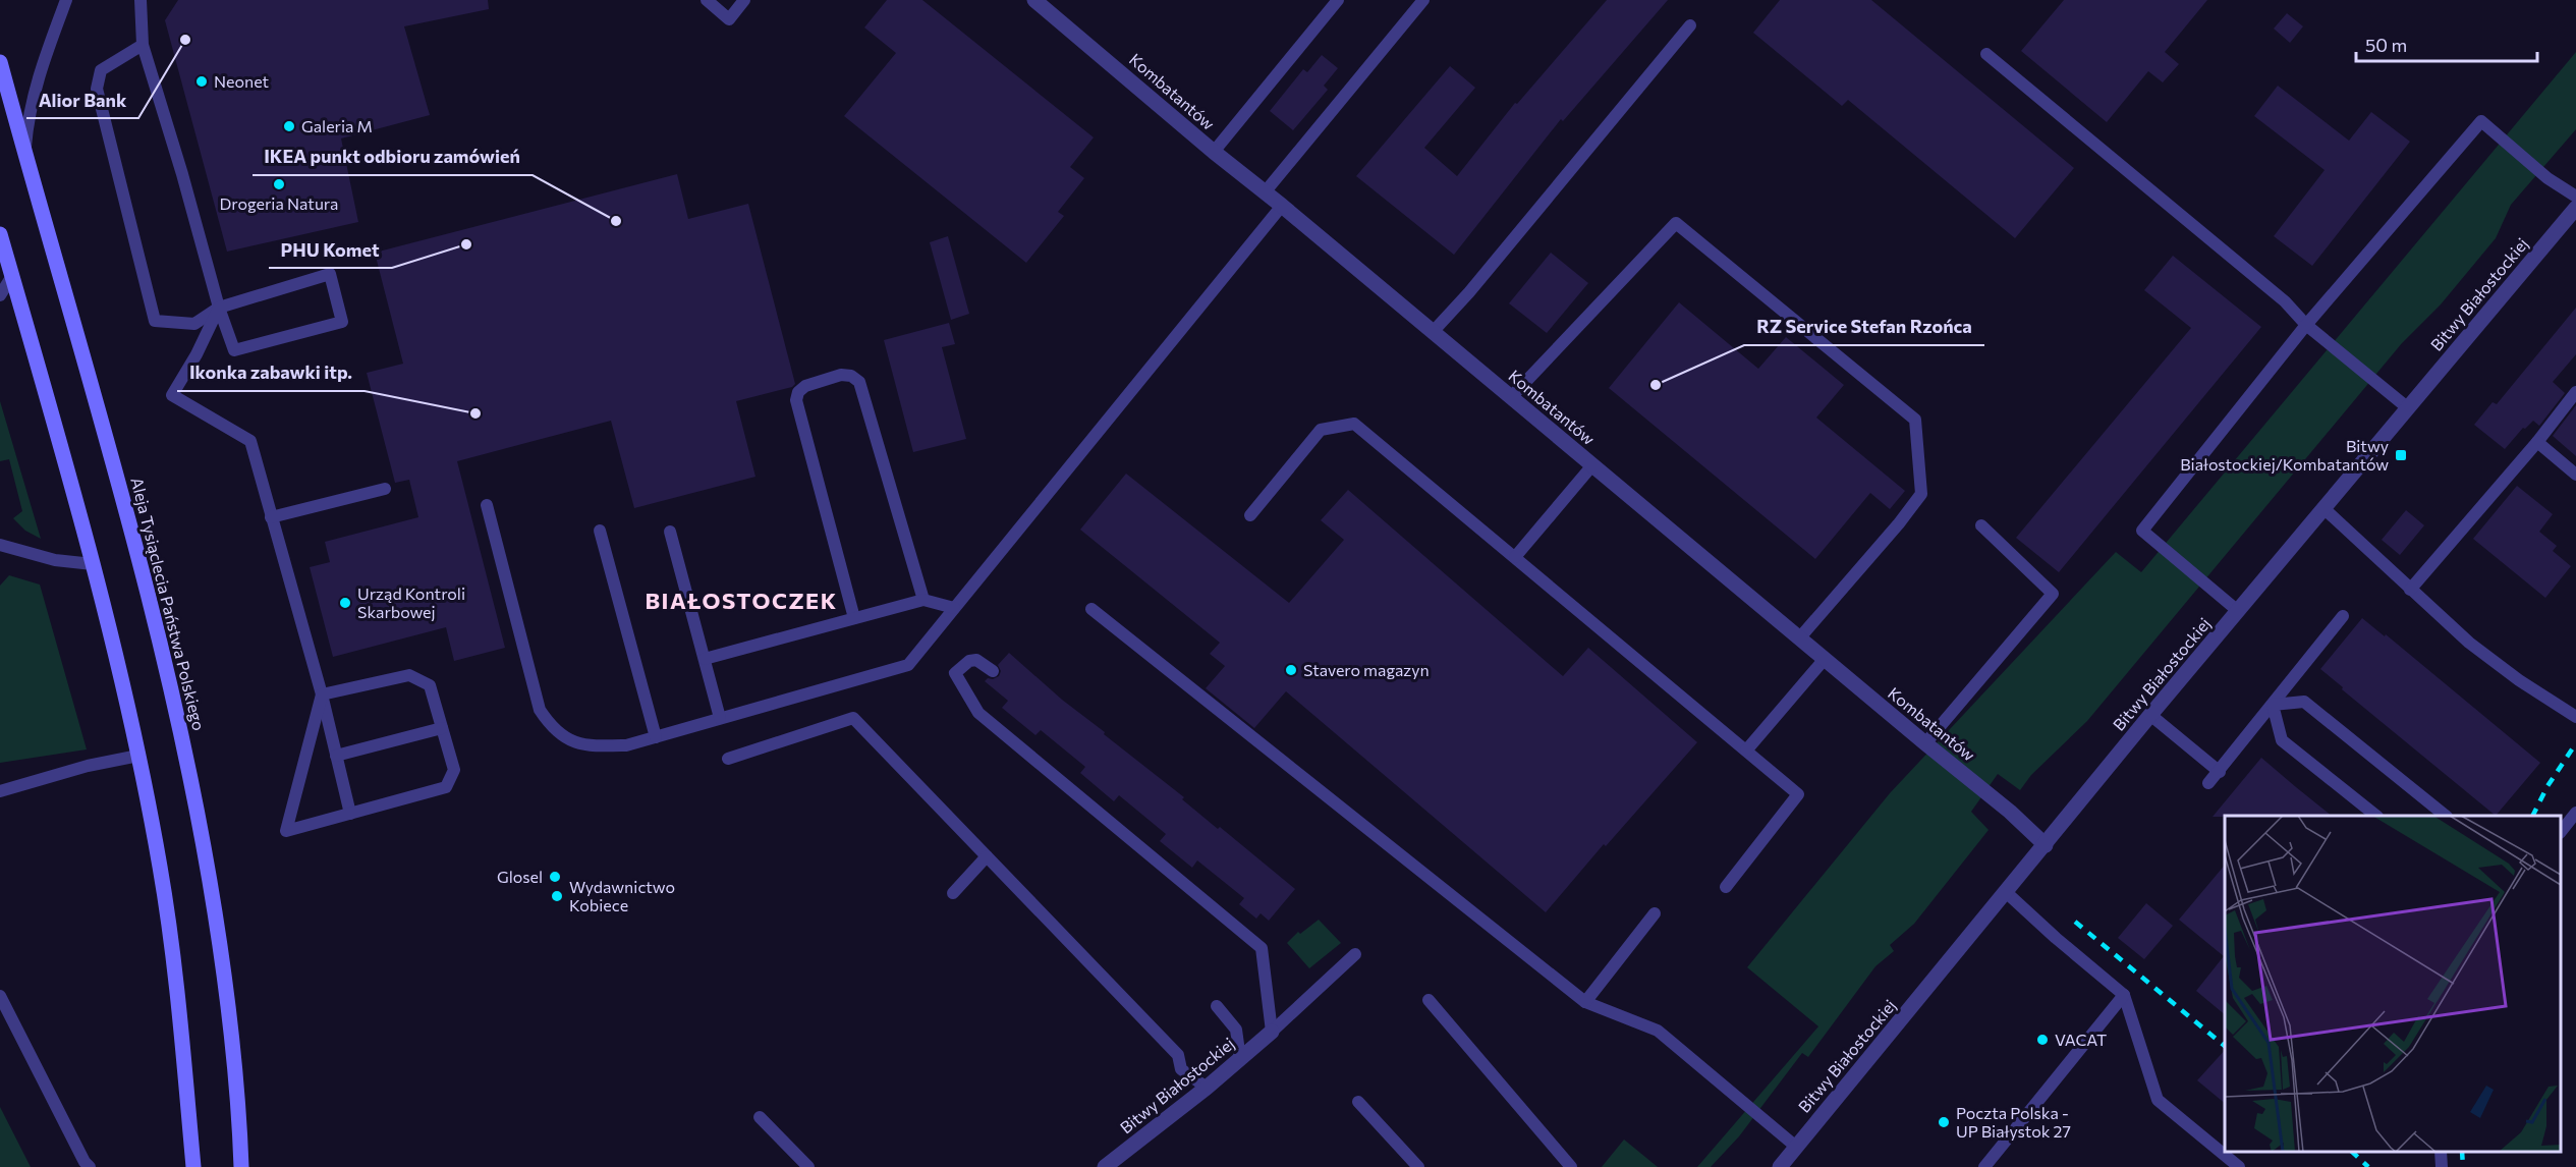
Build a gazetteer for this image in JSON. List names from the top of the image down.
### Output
{
  "streets": {
    "main road": ["Aleja Tysiąclecia Państwa Polskiego"],
    "street": ["Kombatantów", "Bitwy Białostockiej"]
  },
  "crossings": [
    ["Kombatantów", "Bitwy Białostockiej"]
  ],
  "districts": ["BIAŁOSTOCZEK"],
  "places": {
    "other": [
      "Alior Bank",
      "Neonet",
      "Galeria M",
      "Drogeria Natura",
      "IKEA punkt odbioru zamówień",
      "PHU Komet",
      "RZ Service Stefan Rzońca",
      "Ikonka zabawki itp.",
      "Urząd Kontroli Skarbowej",
      "Stavero magazyn",
      "Glosel",
      "Wydawnictwo Kobiece",
      "VACAT",
      "Poczta Polska - UP Białystok 27"
    ],
    "transit": ["Bitwy Białostockiej/Kombatantów"]
  },
  "scale_bar": "50 m"
}
